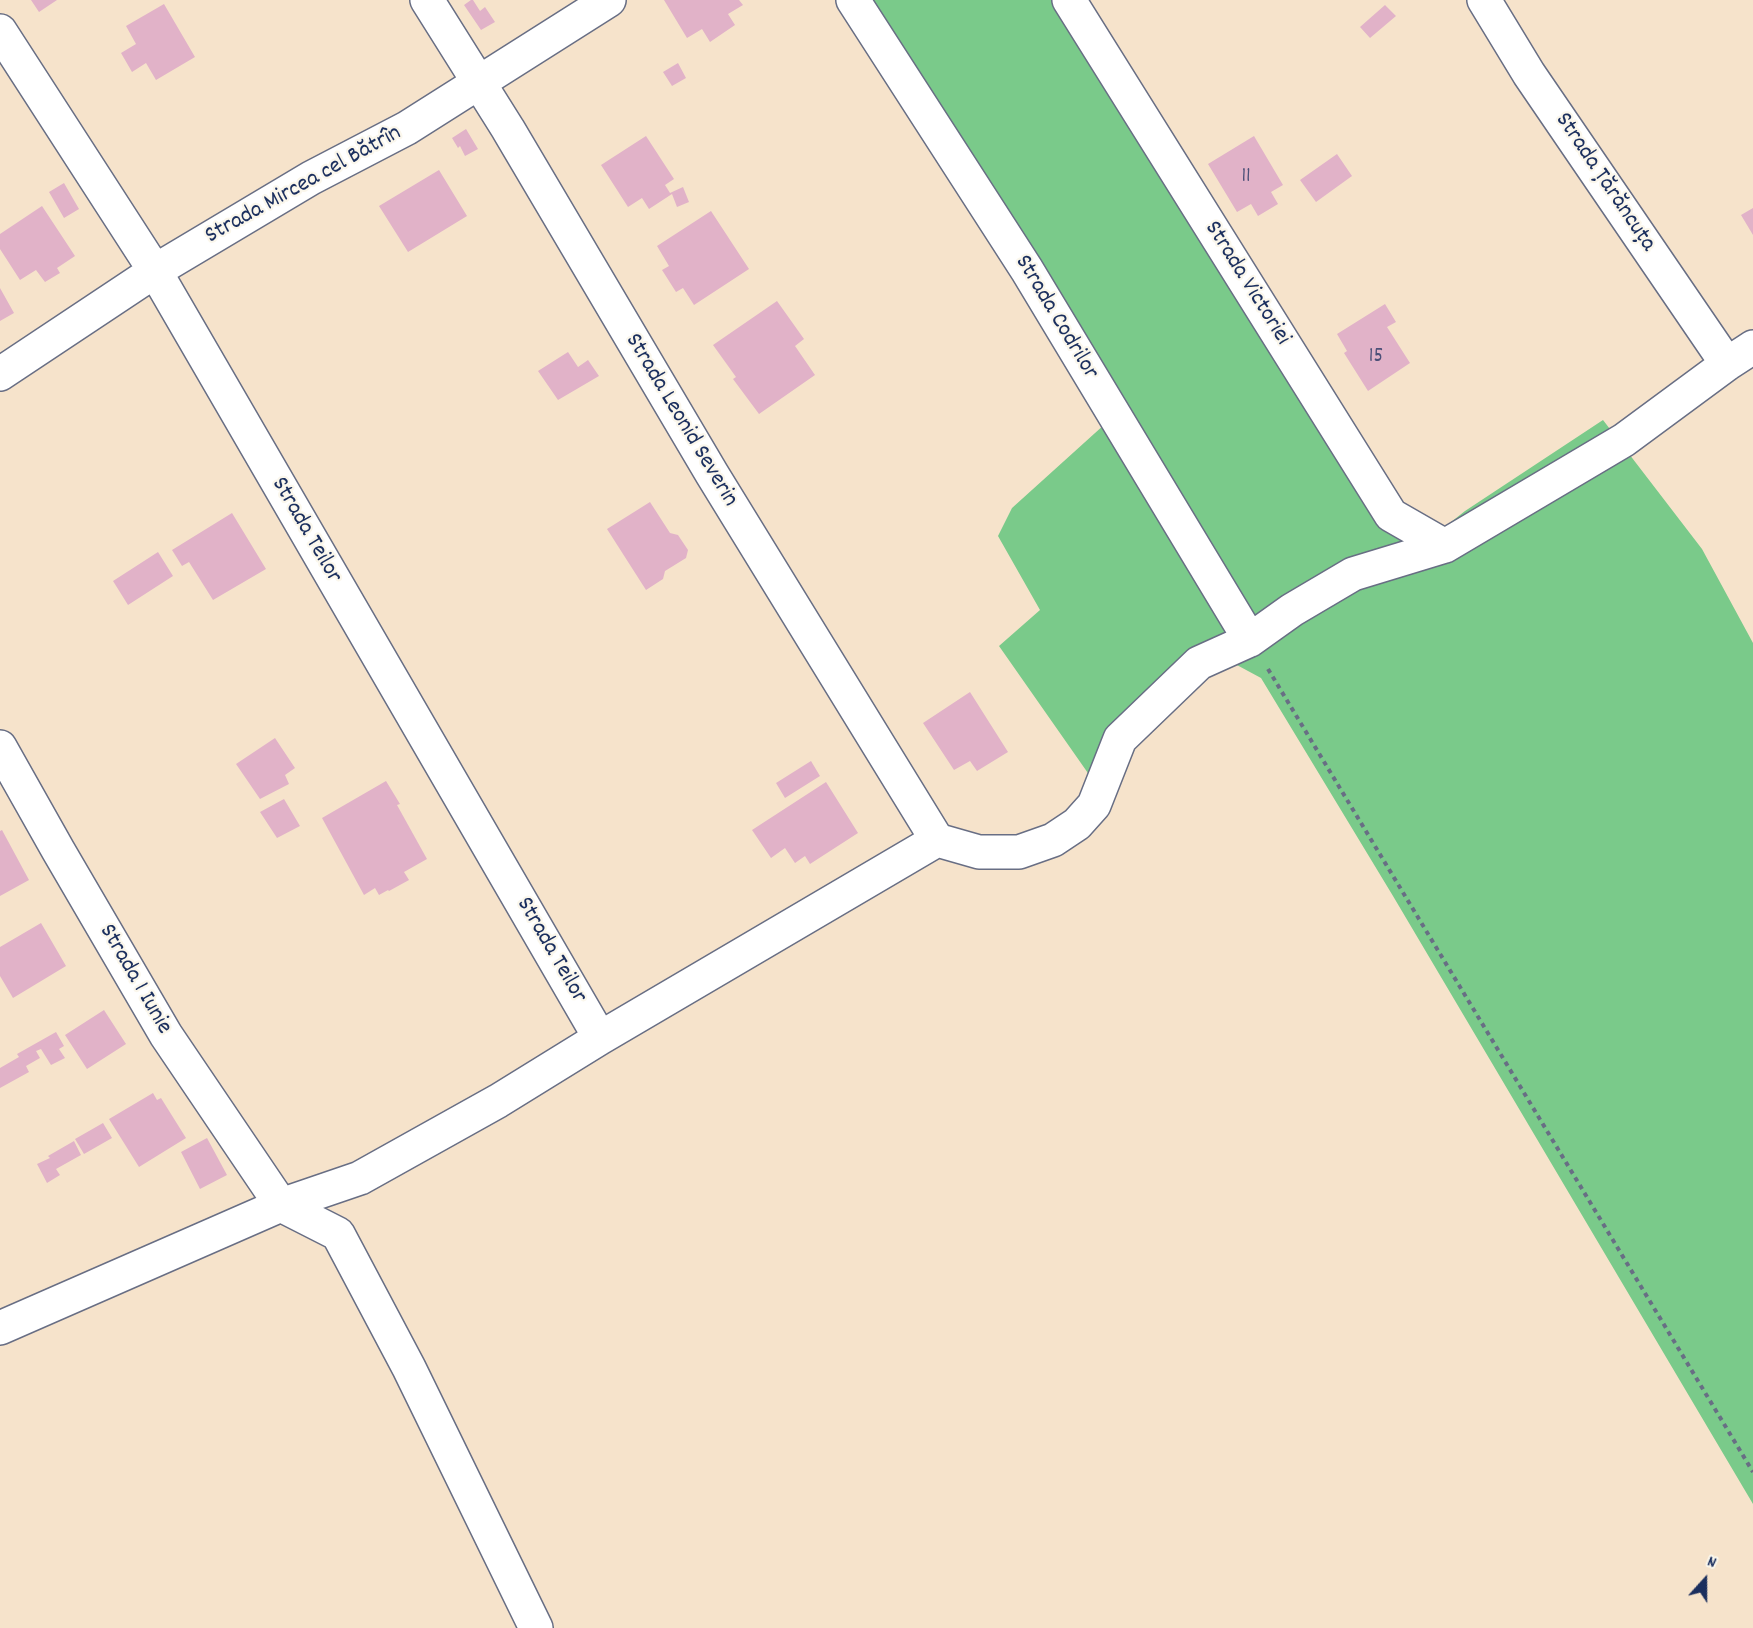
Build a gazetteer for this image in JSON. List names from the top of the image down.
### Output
{
  "streets": {
    "street": [
      "Strada Țărăncuța",
      "Strada Mircea cel Bătrîn",
      "Strada Victoriei",
      "Strada Codrilor",
      "Strada Leonid Severin",
      "Strada Teilor",
      "Strada 1 Iunie"
    ]
  },
  "crossings": [
    ["Strada Mircea cel Bătrîn", "Strada Leonid Severin"],
    ["Strada Mircea cel Bătrîn", "Strada Teilor"]
  ],
  "house_numbers": ["11", "15"],
  "north": "top"
}
